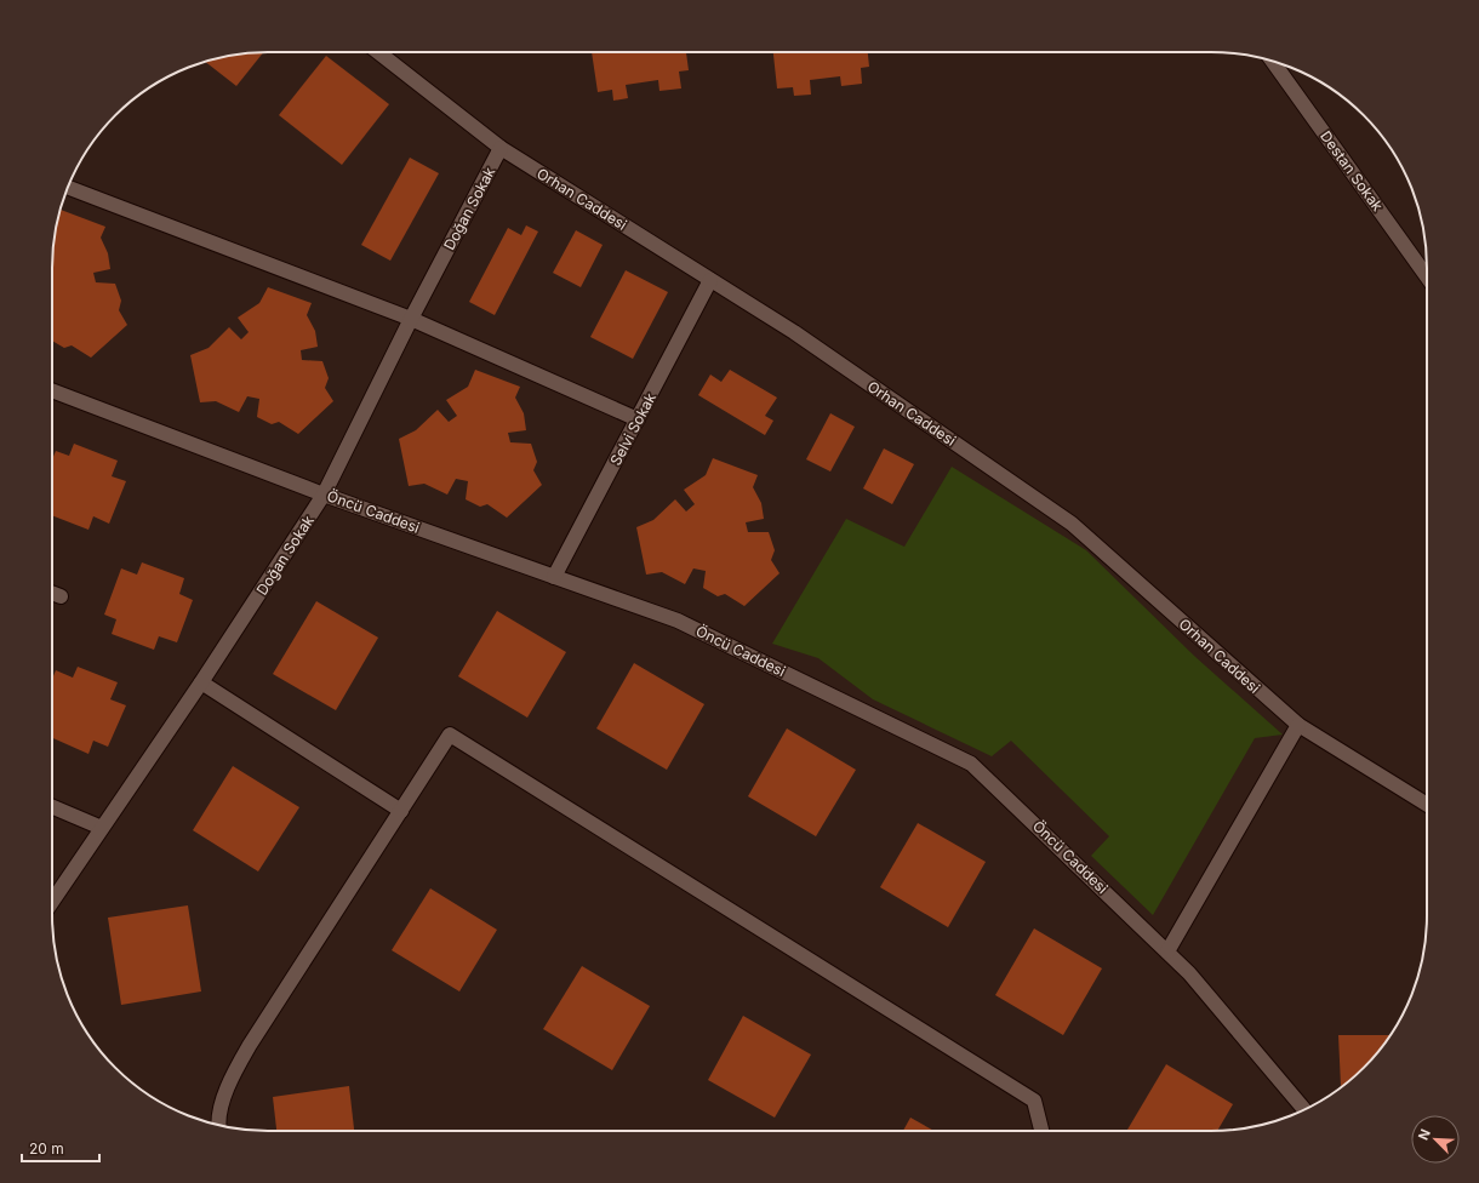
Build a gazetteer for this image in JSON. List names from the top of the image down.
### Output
{
  "streets": {
    "street": [
      "Destan Sokak",
      "Orhan Caddesi",
      "Doğan Sokak",
      "Selvi Sokak",
      "Öncü Caddesi"
    ]
  },
  "crossings": [
    ["Orhan Caddesi", "Doğan Sokak"],
    ["Orhan Caddesi", "Selvi Sokak"],
    ["Doğan Sokak", "Öncü Caddesi"],
    ["Selvi Sokak", "Öncü Caddesi"]
  ],
  "scale_bar": "20 m",
  "north": "top left"
}
